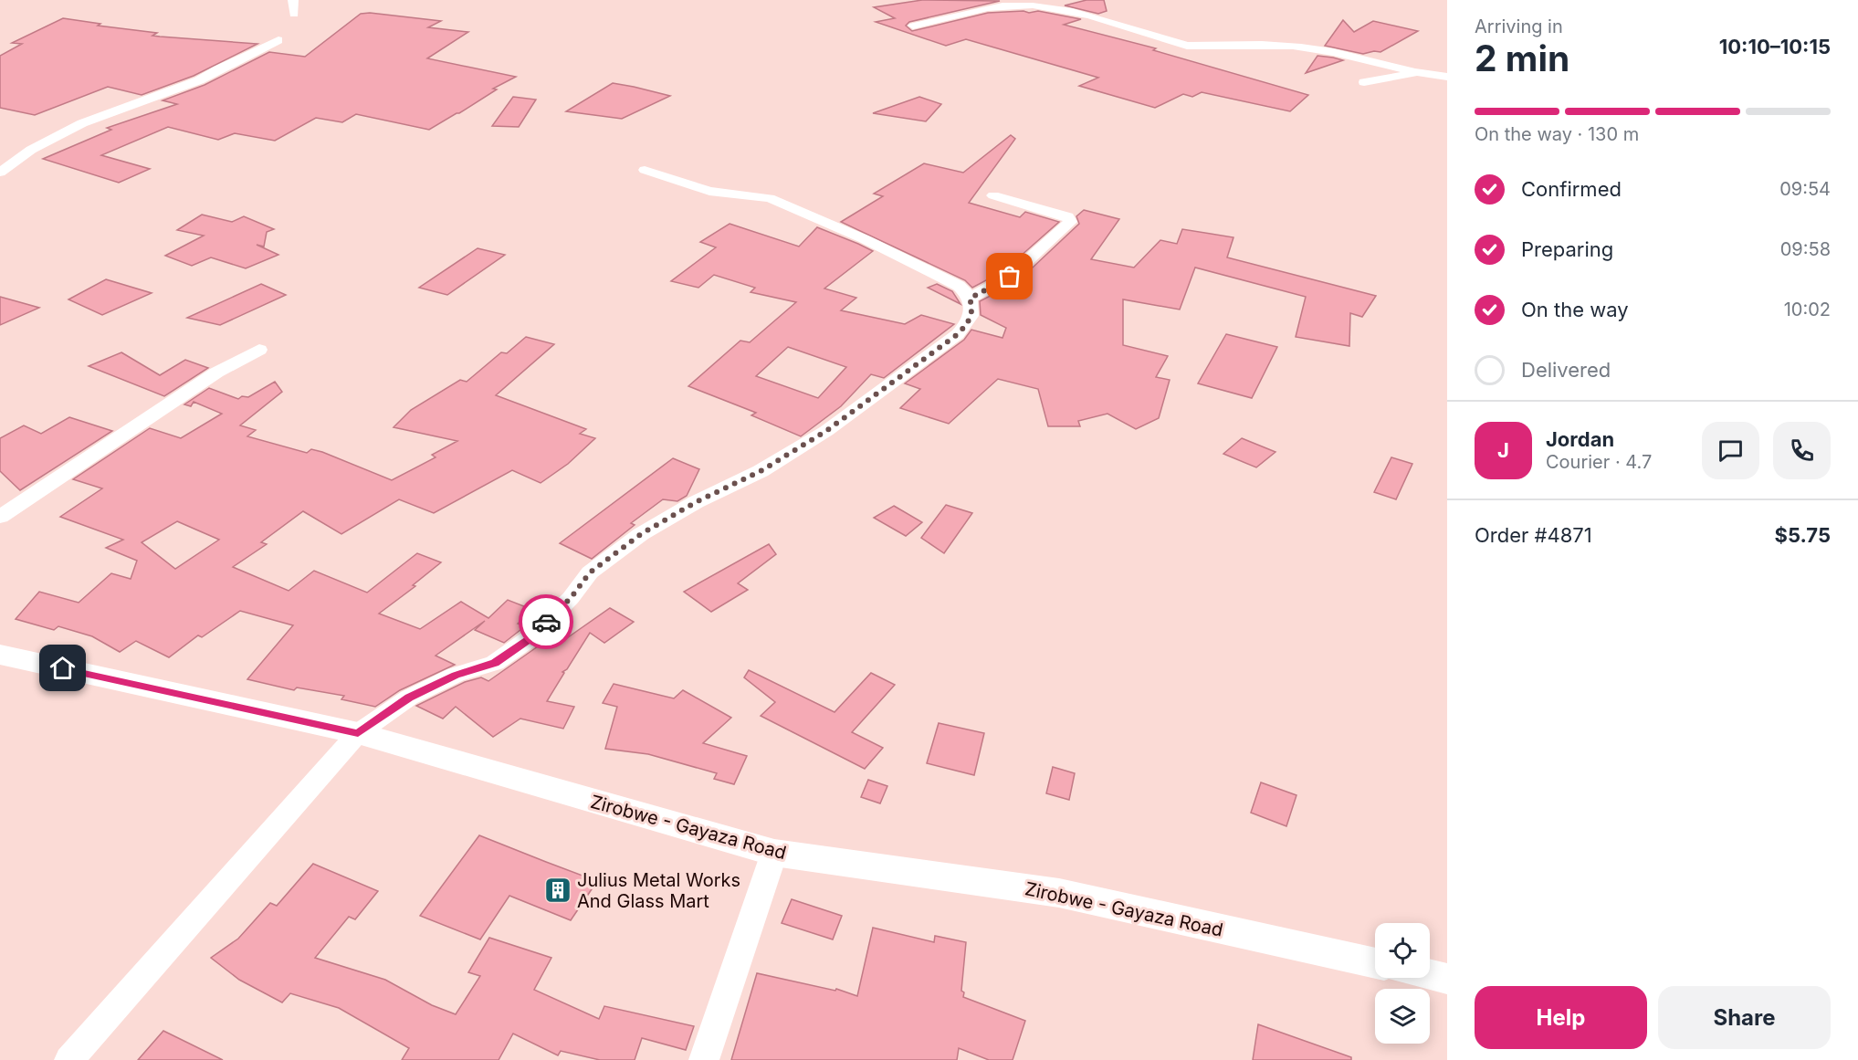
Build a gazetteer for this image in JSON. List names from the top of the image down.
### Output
{
  "streets": {
    "street": ["Zirobwe - Gayaza Road"]
  },
  "places": {
    "building": ["Julius Metal Works And Glass Mart"]
  },
  "page": {
    "heading": ["2 min", "Arriving in", "10:10–10:15"],
    "panel": [
      "Jordan",
      "Courier · 4.7",
      "Order #4871",
      "$5.75"
    ],
    "bar": "On the way · 130 m",
    "list": [
      ["Confirmed", "09:54"],
      ["Preparing", "09:58"],
      ["On the way", "10:02"],
      "Delivered"
    ],
    "round": "J",
    "buttons": ["Help", "Share"]
  }
}
